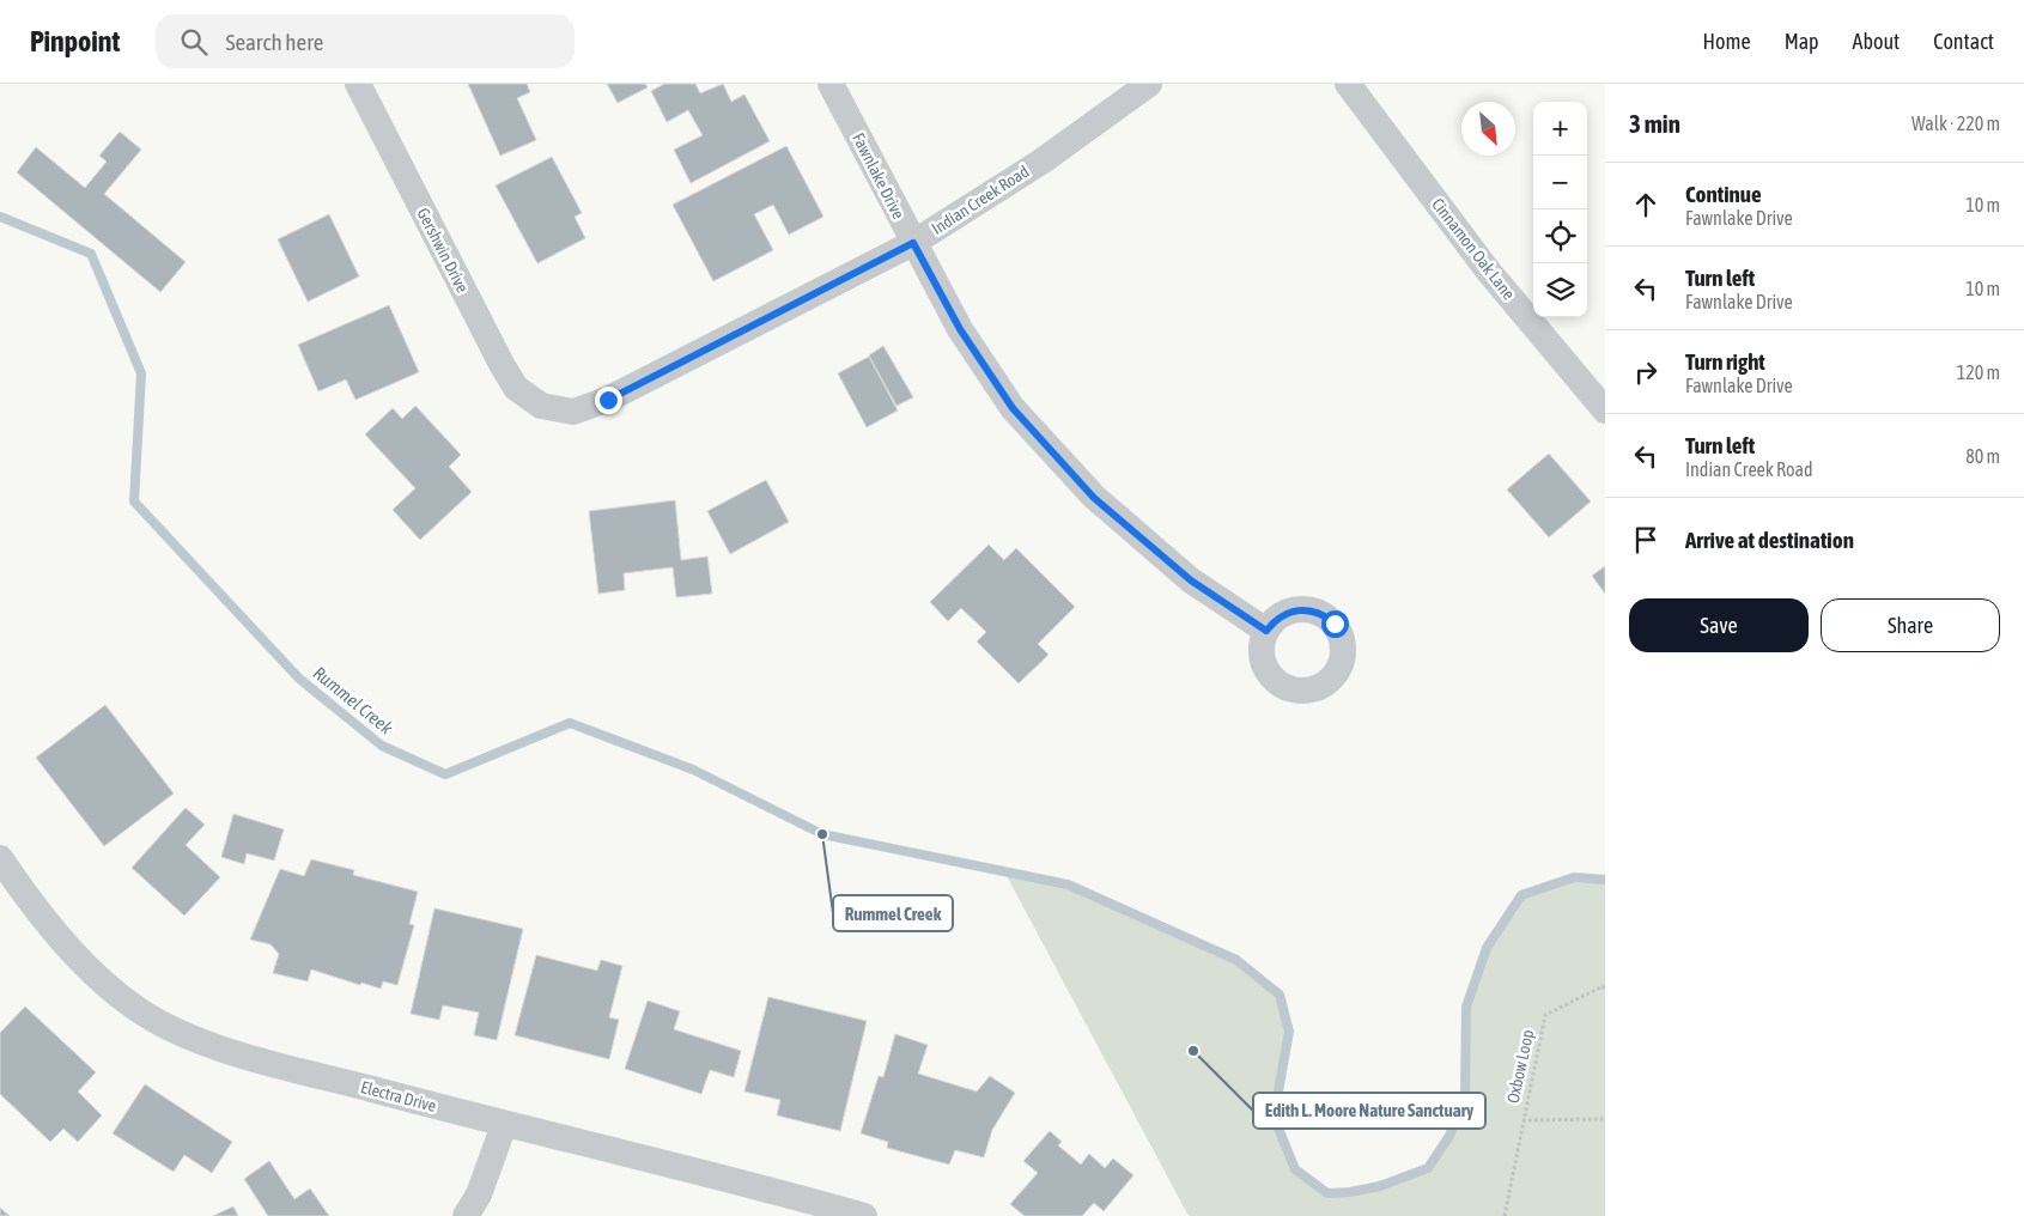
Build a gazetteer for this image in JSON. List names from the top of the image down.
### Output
{
  "streets": {
    "street": [
      "Fawnlake Drive",
      "Indian Creek Road",
      "Cinnamon Oak Lane",
      "Gershwin Drive",
      "Electra Drive"
    ],
    "path": ["Oxbow Loop"]
  },
  "crossings": [
    ["Fawnlake Drive", "Indian Creek Road"],
    ["Indian Creek Road", "Gershwin Drive"]
  ],
  "water": ["Rummel Creek"],
  "places": ["Rummel Creek", "Edith L. Moore Nature Sanctuary"],
  "north": "bottom right",
  "page": {
    "header": "Pinpoint",
    "search": "Search here",
    "nav": [
      "Home",
      "Map",
      "About",
      "Contact"
    ],
    "heading": ["3 min", "Walk · 220 m"],
    "map_buttons": ["+", "−"],
    "list": [
      ["Continue", "Fawnlake Drive", "10 m"],
      ["Turn left", "Fawnlake Drive", "10 m"],
      ["Turn right", "Fawnlake Drive", "120 m"],
      ["Turn left", "Indian Creek Road", "80 m"],
      "Arrive at destination"
    ],
    "buttons": ["Save", "Share"]
  }
}
